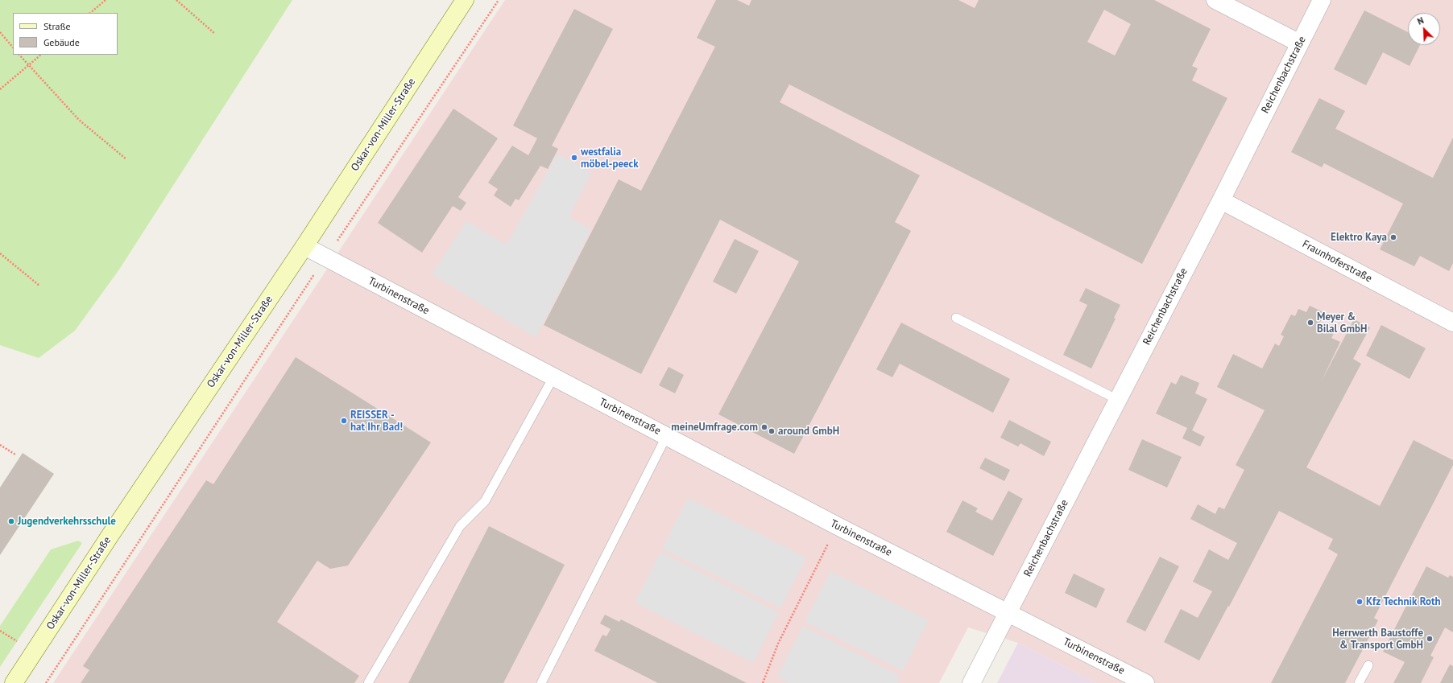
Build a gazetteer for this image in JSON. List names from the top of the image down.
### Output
{
  "streets": {
    "main road": ["Oskar-von-Miller-Straße"],
    "street": ["Reichenbachstraße", "Fraunhoferstraße", "Turbinenstraße"]
  },
  "crossings": [
    ["Reichenbachstraße", "Fraunhoferstraße"],
    ["Reichenbachstraße", "Turbinenstraße"],
    ["Oskar-von-Miller-Straße", "Turbinenstraße"]
  ],
  "places": [
    "westfalia möbel-peeck",
    "Elektro Kaya",
    "Meyer & Bilal GmbH",
    "REISSER - hat Ihr Bad!",
    "meineUmfrage.com",
    "around GmbH",
    "Jugendverkehrsschule",
    "Kfz Technik Roth",
    "Herrwerth Baustoffe & Transport GmbH"
  ],
  "legend": ["Straße", "Gebäude"],
  "north": "top left"
}
